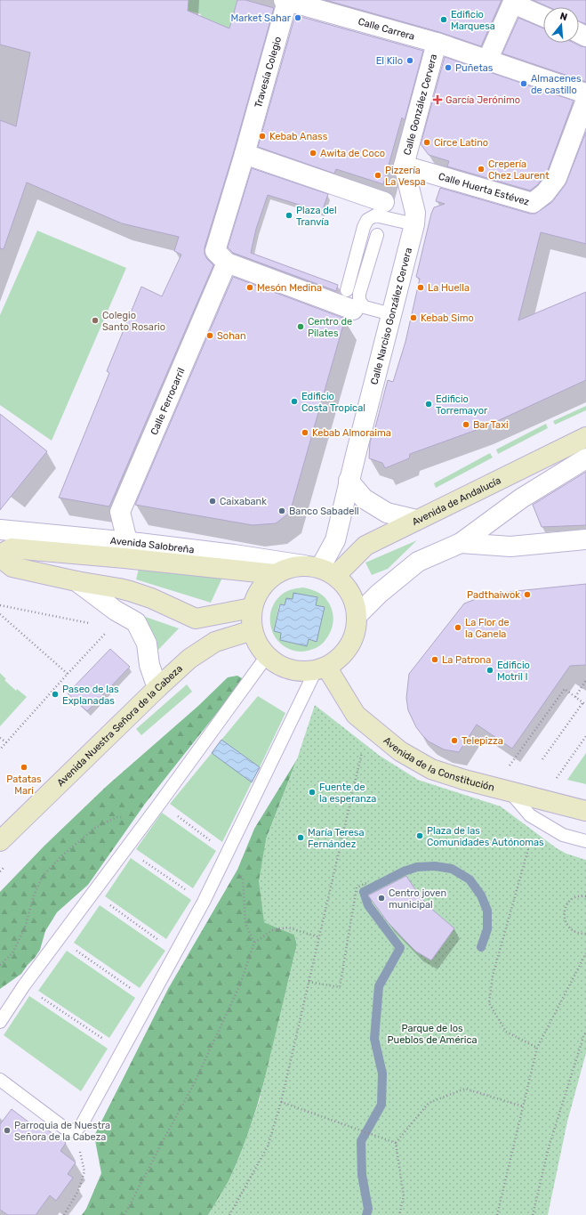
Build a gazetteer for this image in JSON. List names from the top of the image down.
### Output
{
  "streets": {
    "main road": [
      "Avenida de Andalucía",
      "Avenida Salobreña",
      "Avenida Nuestra Señora de la Cabeza",
      "Avenida de la Constitución"
    ],
    "street": [
      "Calle Carrera",
      "Travesía Colegio",
      "Calle González Cervera",
      "Calle Huerta Estévez",
      "Calle Narciso González Cervera",
      "Calle Ferrocarril"
    ]
  },
  "crossings": [
    ["Calle Carrera", "Travesía Colegio"],
    ["Calle Carrera", "Calle González Cervera"],
    ["Calle González Cervera", "Calle Huerta Estévez"],
    ["Calle González Cervera", "Calle Narciso González Cervera"],
    ["Calle Huerta Estévez", "Calle Narciso González Cervera"],
    ["Calle Narciso González Cervera", "Avenida de Andalucía"],
    ["Calle Narciso González Cervera", "Avenida Salobreña"],
    ["Calle Narciso González Cervera", "Avenida Nuestra Señora de la Cabeza"],
    ["Calle Narciso González Cervera", "Avenida de la Constitución"],
    ["Calle Ferrocarril", "Avenida Salobreña"],
    ["Avenida de Andalucía", "Avenida Salobreña"],
    ["Avenida de Andalucía", "Avenida Nuestra Señora de la Cabeza"],
    ["Avenida de Andalucía", "Avenida de la Constitución"],
    ["Avenida Salobreña", "Avenida Nuestra Señora de la Cabeza"],
    ["Avenida Salobreña", "Avenida de la Constitución"],
    ["Avenida Nuestra Señora de la Cabeza", "Avenida de la Constitución"]
  ],
  "parks": ["Parque de los Pueblos de América"],
  "places": {
    "other": [
      "Market Sahar",
      "Edificio Marquesa",
      "El Kilo",
      "Puñetas",
      "Almacenes de castillo",
      "Kebab Anass",
      "Circe Latino",
      "Awita de Coco",
      "Crepería Chez Laurent",
      "Pizzería La Vespa",
      "Plaza del Tranvía",
      "Mesón Medina",
      "La Huella",
      "Kebab Simo",
      "Colegio Santo Rosario",
      "Centro de Pilates",
      "Sohan",
      "Edificio Costa Tropical",
      "Edificio Torremayor",
      "Bar Taxi",
      "Kebab Almoraima",
      "Caixabank",
      "Banco Sabadell",
      "Padthaiwok",
      "La Flor de la Canela",
      "La Patrona",
      "Edificio Motril I",
      "Paseo de las Explanadas",
      "Telepizza",
      "Patatas Mari",
      "Fuente de la esperanza",
      "Plaza de las Comunidades Autónomas",
      "María Teresa Fernández",
      "Centro joven municipal",
      "Parroquia de Nuestra Señora de la Cabeza"
    ],
    "health": ["García Jerónimo"]
  },
  "north": "top"
}
